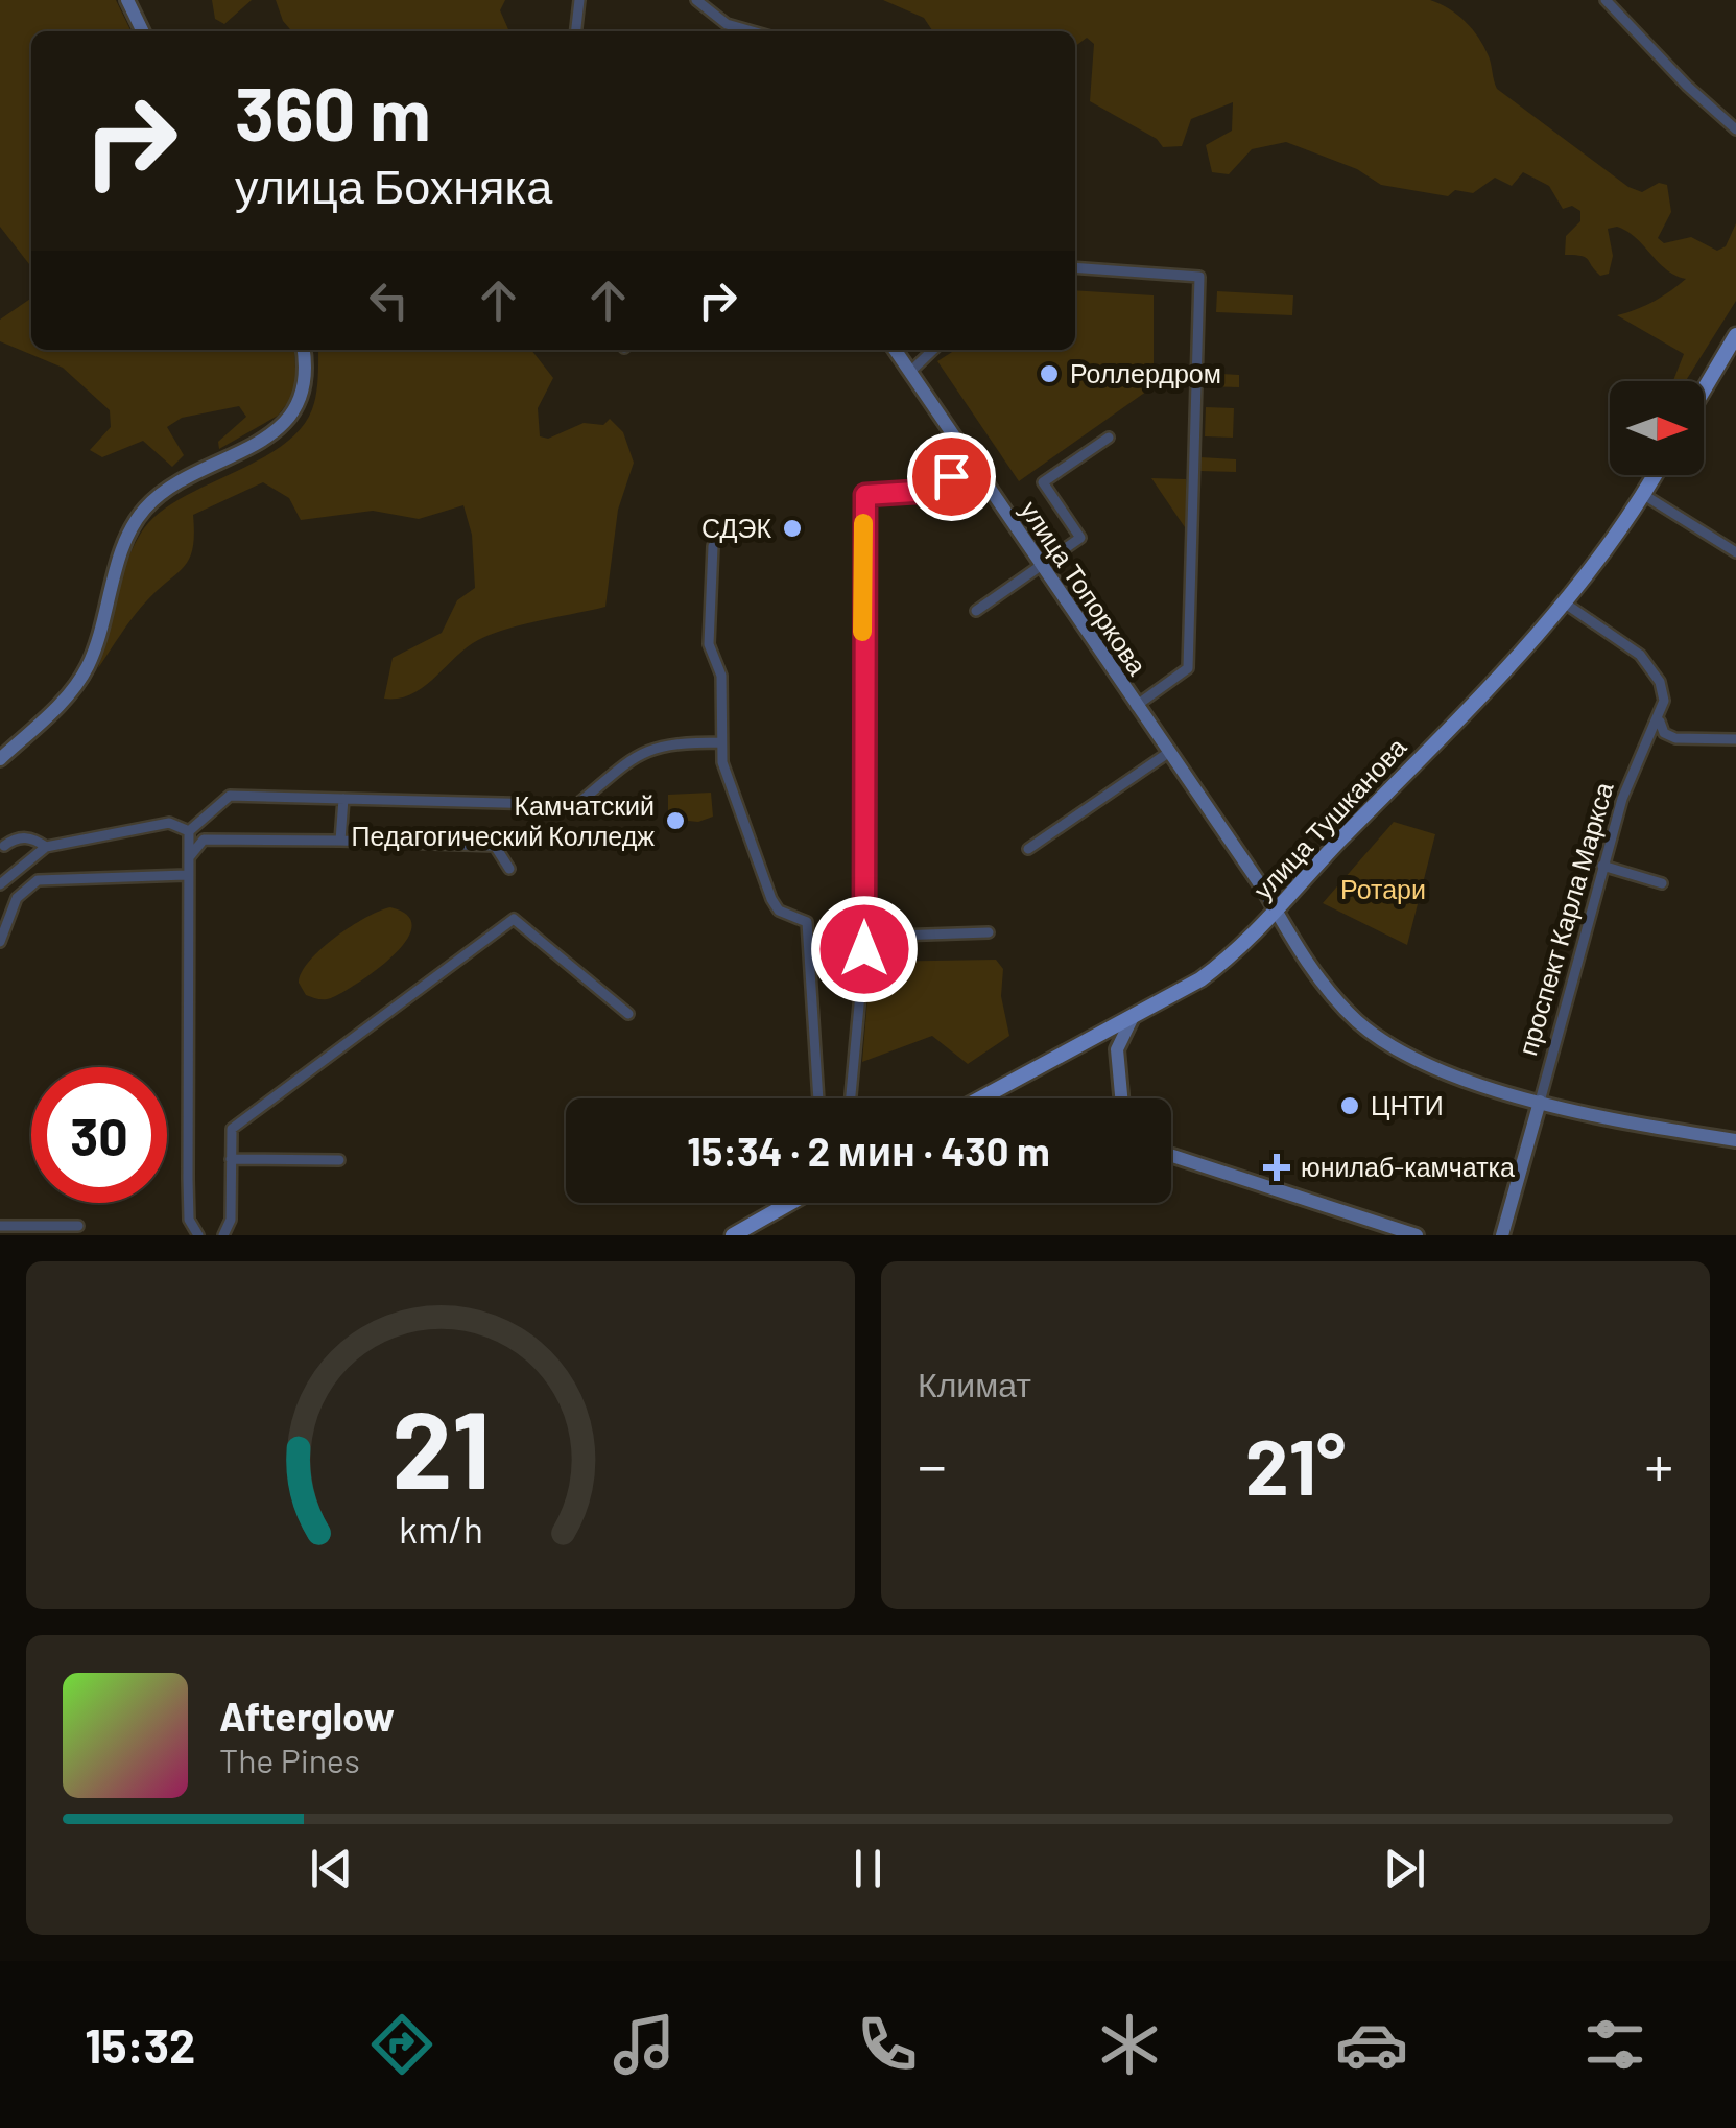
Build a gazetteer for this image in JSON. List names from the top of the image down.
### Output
{
  "streets": {
    "main road": ["улица Топоркова", "улица Тушканова", "проспект Карла Маркса"]
  },
  "crossings": [
    ["улица Топоркова", "улица Тушканова"],
    ["улица Топоркова", "проспект Карла Маркса"]
  ],
  "parks": ["Ротари"],
  "places": {
    "other": [
      "Роллердром",
      "СДЭК",
      "Камчатский Педагогический Колледж",
      "ЦНТИ"
    ],
    "health": ["юнилаб-камчатка"]
  },
  "north": "right",
  "page": {
    "turn": ["360 m", "улица Бохняка"],
    "limit": "30",
    "trip": "15:34 · 2 мин · 430 m",
    "tile": "Климат",
    "heat": ["−", "21°", "+"],
    "song": ["Afterglow", "The Pines"],
    "tabs": "15:32",
    "gauge": ["21", "km/h"]
  }
}
